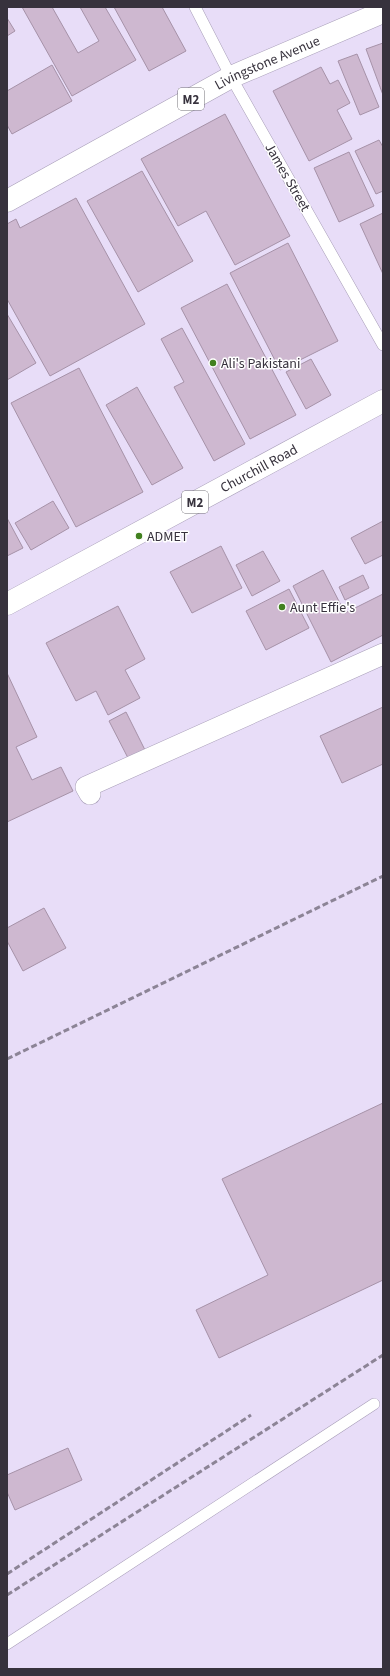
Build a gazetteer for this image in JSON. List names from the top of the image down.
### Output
{
  "streets": {
    "highway": ["Livingstone Avenue", "M2", "Churchill Road"],
    "lane": ["James Street"]
  },
  "crossings": [
    ["Livingstone Avenue", "James Street"]
  ],
  "places": ["Ali's Pakistani", "ADMET", "Aunt Effie's"]
}
